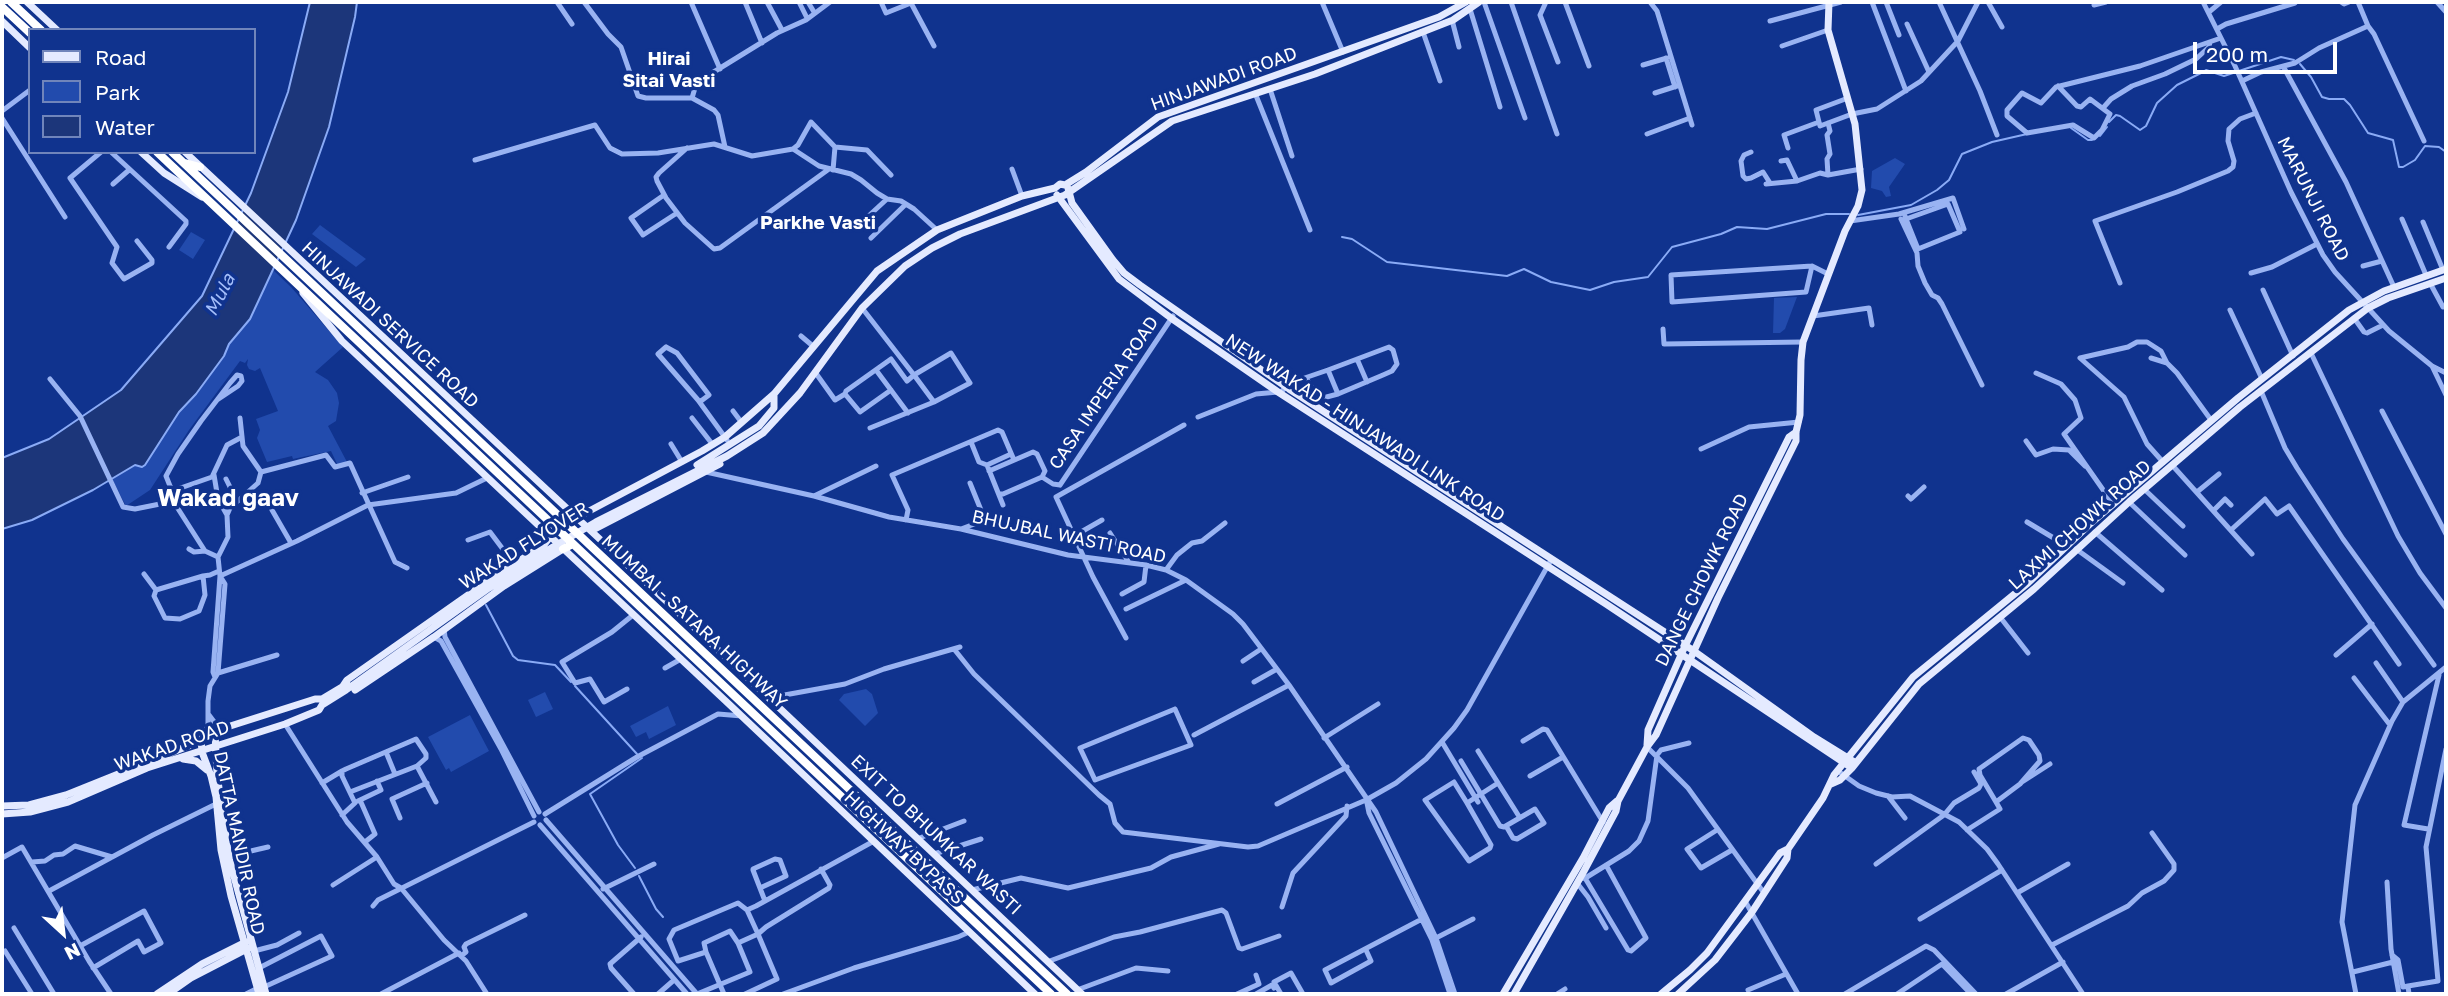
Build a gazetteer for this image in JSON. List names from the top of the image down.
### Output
{
  "streets": {
    "highway": ["MUMBAI - SATARA HIGHWAY"],
    "main road": [
      "HINJAWADI ROAD",
      "HINJAWADI SERVICE ROAD",
      "NEW WAKAD - HINJAWADI LINK ROAD",
      "LAXMI CHOWK ROAD",
      "WAKAD FLYOVER",
      "DANGE CHOWK ROAD",
      "WAKAD ROAD",
      "EXIT TO BHUMKAR WASTI",
      "DATTA MANDIR ROAD",
      "HIGHWAY BYPASS"
    ],
    "street": ["MARUNJI ROAD", "CASA IMPERIA ROAD", "BHUJBAL WASTI ROAD"]
  },
  "crossings": [
    ["HINJAWADI ROAD", "NEW WAKAD - HINJAWADI LINK ROAD"],
    ["MARUNJI ROAD", "LAXMI CHOWK ROAD"],
    ["HINJAWADI SERVICE ROAD", "MUMBAI - SATARA HIGHWAY"],
    ["HINJAWADI SERVICE ROAD", "EXIT TO BHUMKAR WASTI"],
    ["CASA IMPERIA ROAD", "NEW WAKAD - HINJAWADI LINK ROAD"],
    ["NEW WAKAD - HINJAWADI LINK ROAD", "LAXMI CHOWK ROAD"],
    ["NEW WAKAD - HINJAWADI LINK ROAD", "DANGE CHOWK ROAD"],
    ["BHUJBAL WASTI ROAD", "WAKAD FLYOVER"],
    ["WAKAD FLYOVER", "WAKAD ROAD"],
    ["MUMBAI - SATARA HIGHWAY", "HIGHWAY BYPASS"],
    ["WAKAD ROAD", "DATTA MANDIR ROAD"]
  ],
  "districts": ["Hirai Sitai Vasti", "Parkhe Vasti", "Wakad gaav"],
  "water": ["Mula"],
  "legend": ["Road", "Park", "Water"],
  "scale_bar": "200 m",
  "north": "bottom right"
}
